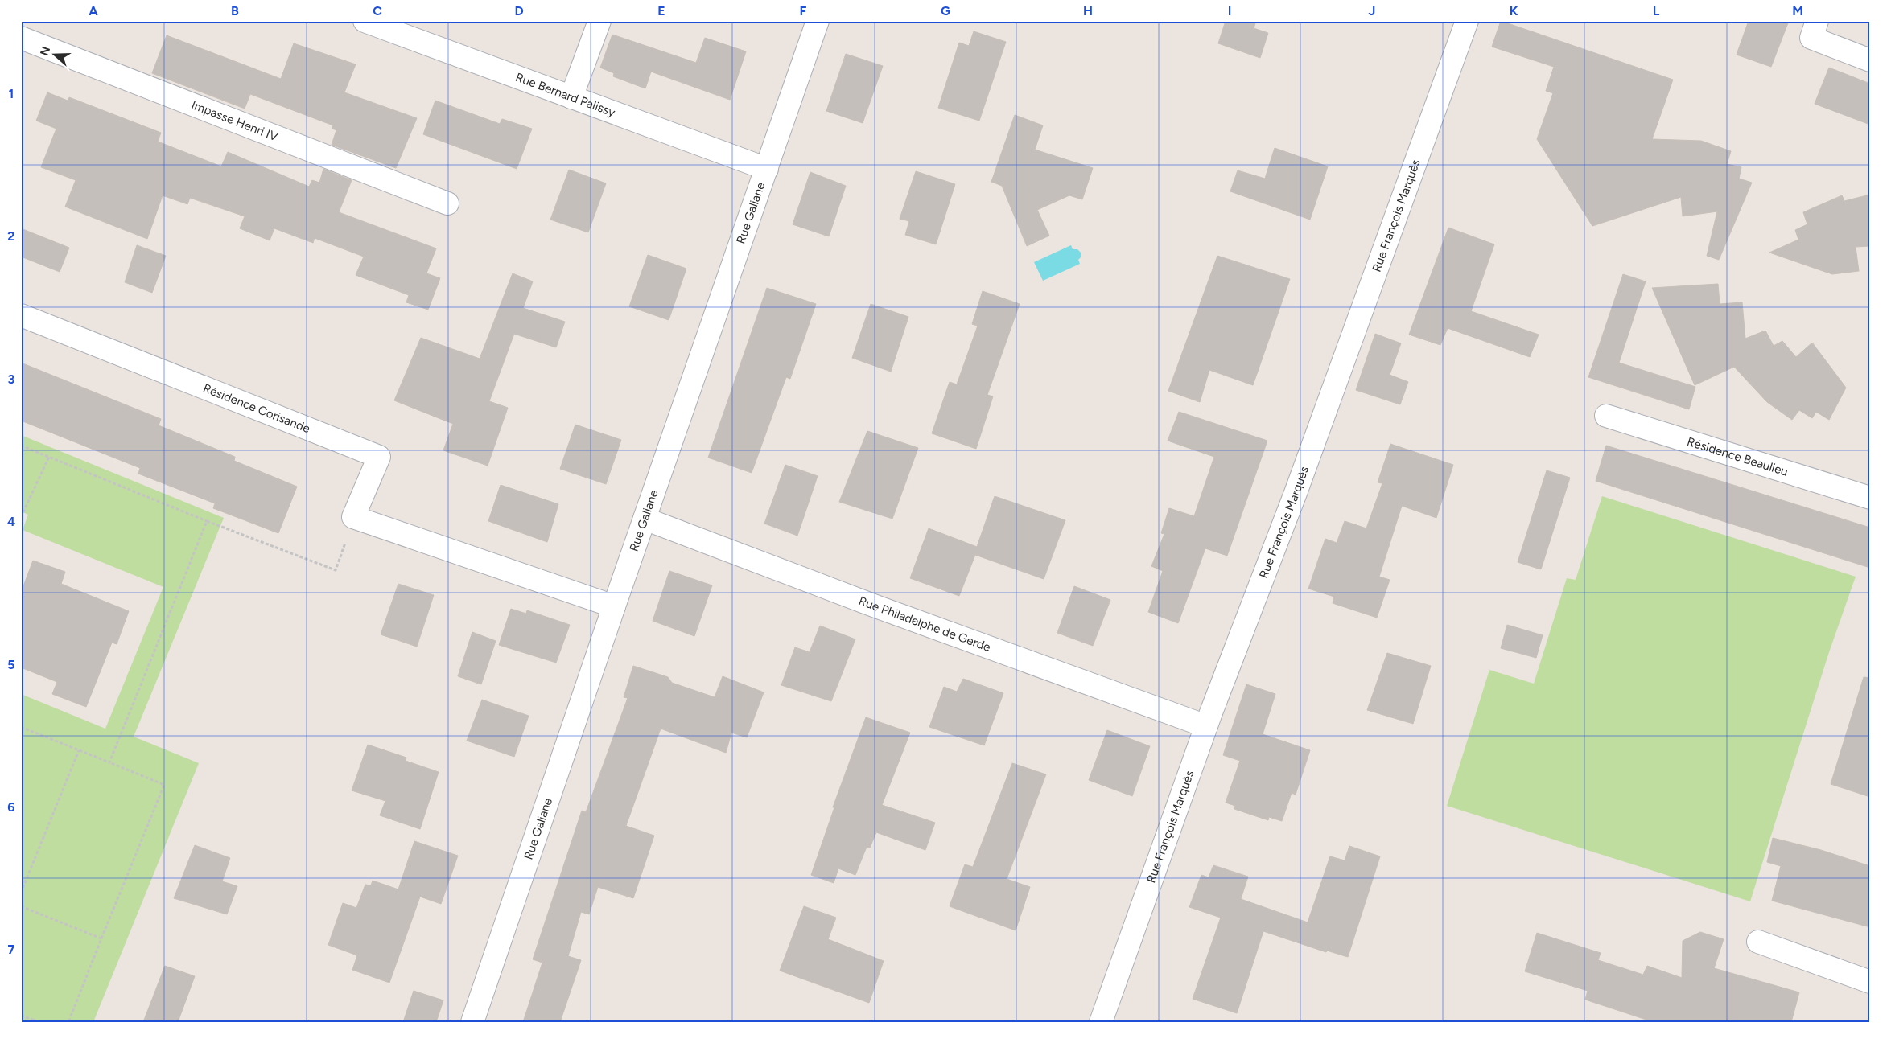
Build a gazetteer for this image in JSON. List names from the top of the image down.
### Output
{
  "streets": {
    "street": [
      "Rue Bernard Palissy",
      "Impasse Henri IV",
      "Rue Galiane",
      "Rue François Marquès",
      "Résidence Corisande",
      "Résidence Beaulieu",
      "Rue Philadelphe de Gerde"
    ]
  },
  "crossings": [
    ["Rue Bernard Palissy", "Rue Galiane"],
    ["Rue Galiane", "Rue Philadelphe de Gerde"],
    ["Rue François Marquès", "Rue Philadelphe de Gerde"]
  ],
  "north": "left",
  "grid": {
    "columns": [
      "A",
      "B",
      "C",
      "D",
      "E",
      "F",
      "G",
      "H",
      "I",
      "J",
      "K",
      "L",
      "M"
    ],
    "rows": [
      "1",
      "2",
      "3",
      "4",
      "5",
      "6",
      "7"
    ]
  }
}
